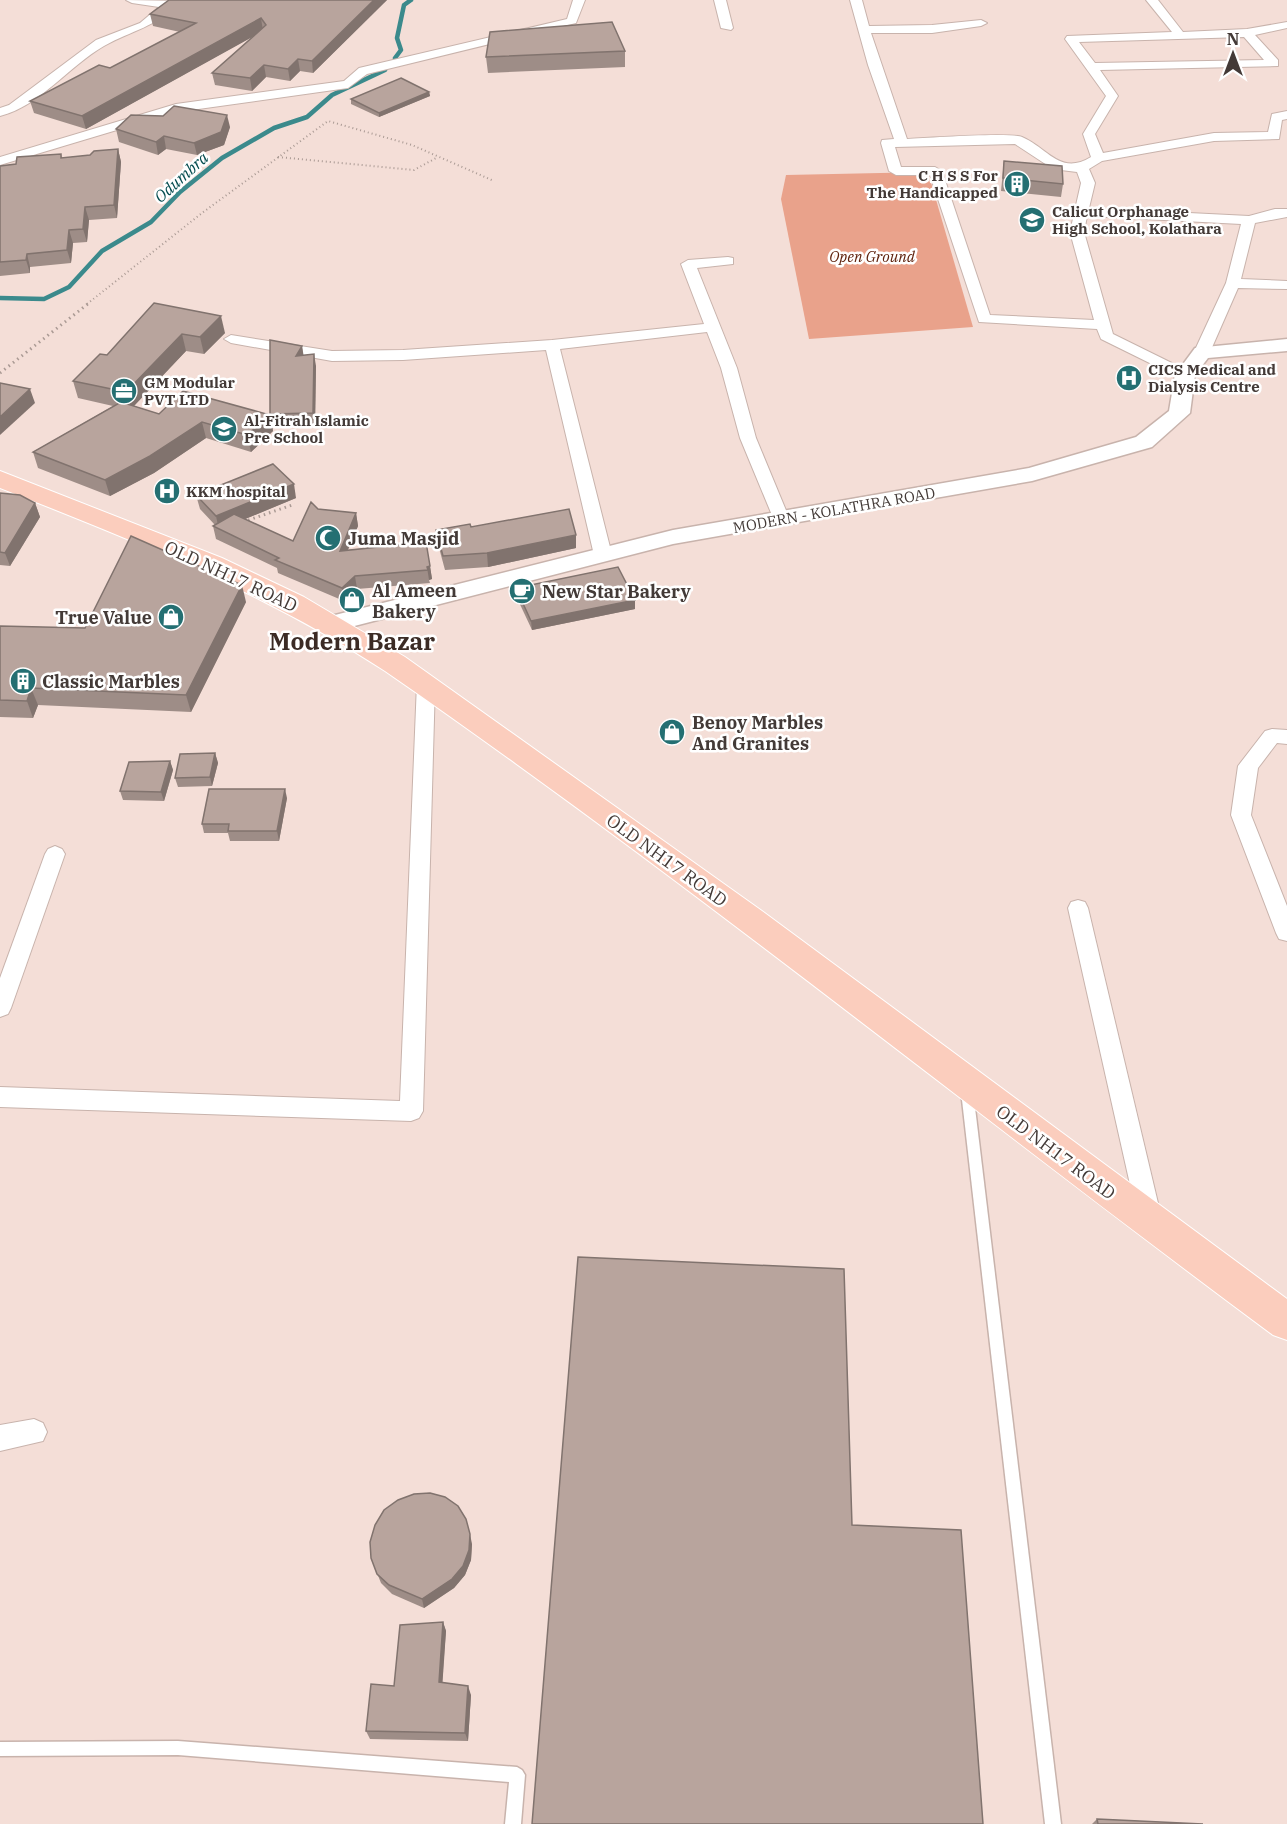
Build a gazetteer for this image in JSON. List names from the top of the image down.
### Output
{
  "streets": {
    "main road": ["MODERN - KOLATHRA ROAD", "OLD NH17 ROAD"]
  },
  "crossings": [
    ["MODERN - KOLATHRA ROAD", "OLD NH17 ROAD"]
  ],
  "districts": ["Modern Bazar"],
  "water": ["Odumbra"],
  "parks": ["Open Ground"],
  "places": {
    "building": ["C H S S For The Handicapped", "Classic Marbles"],
    "school or university": ["Calicut Orphanage High School, Kolathara", "Al-Fitrah Islamic Pre School"],
    "hospital": ["CICS Medical and Dialysis Centre", "KKM hospital"],
    "office": ["GM Modular PVT LTD"],
    "mosque": ["Juma Masjid"],
    "cafe": ["New Star Bakery"],
    "shop": ["Al Ameen Bakery", "True Value", "Benoy Marbles And Granites"]
  },
  "north": "top"
}
